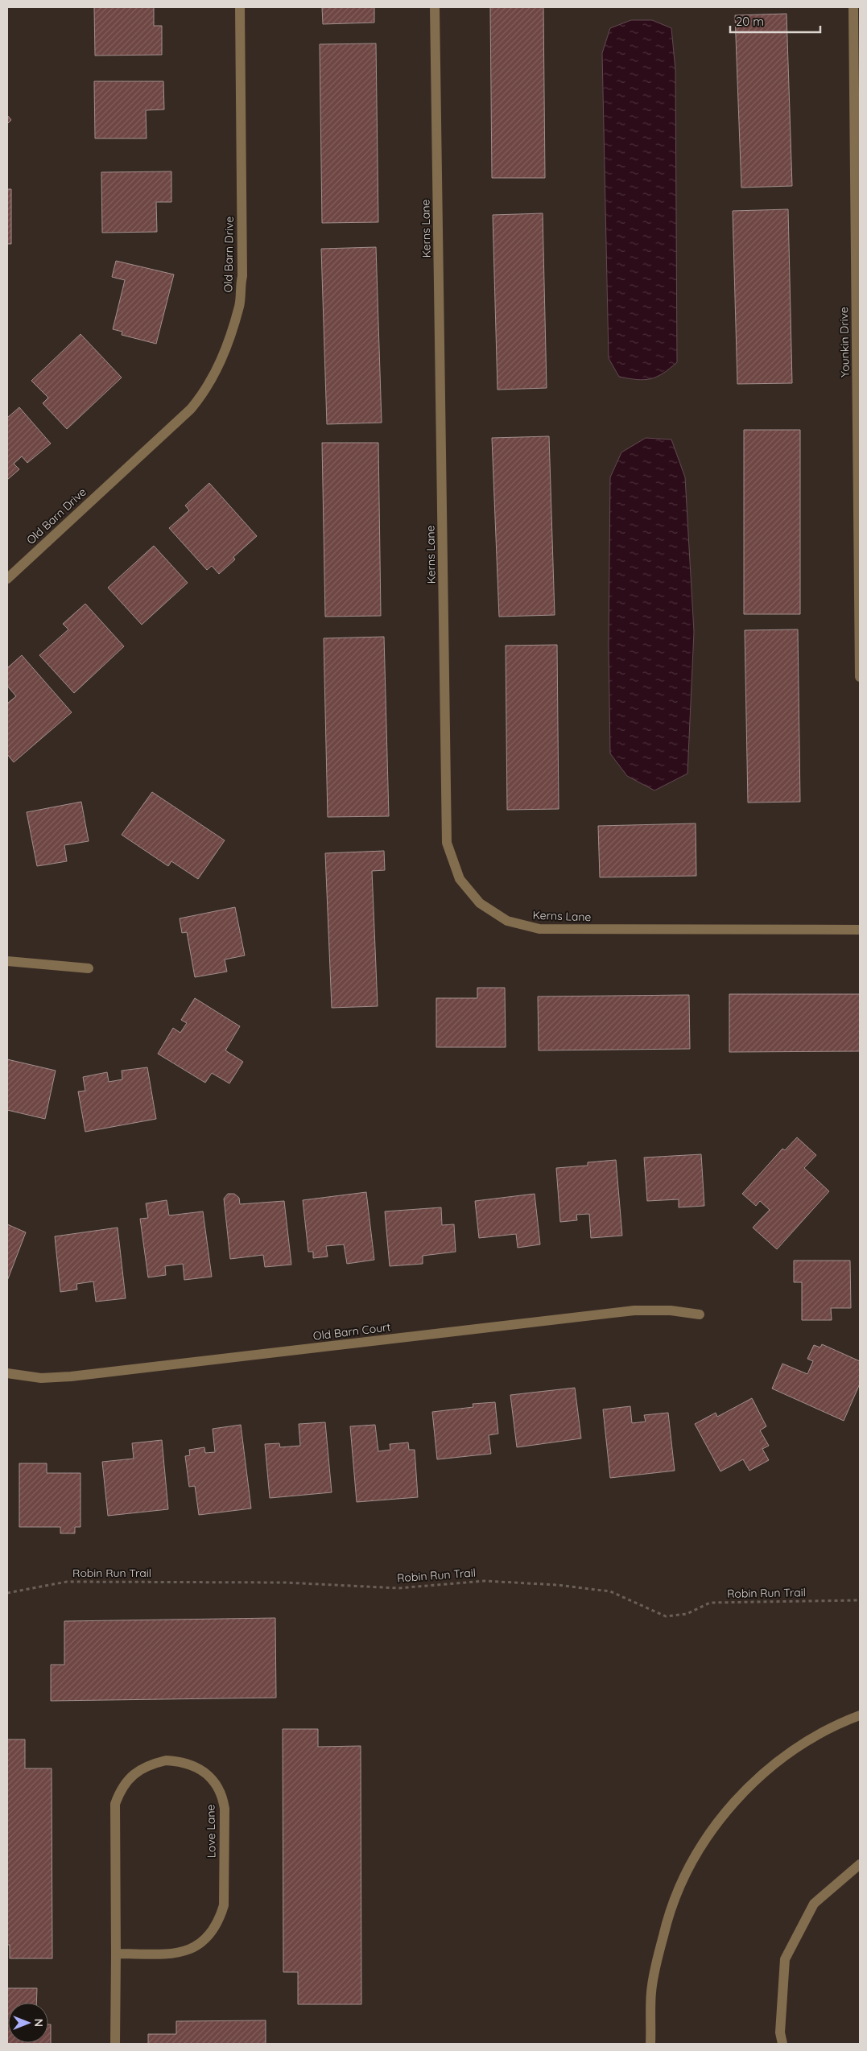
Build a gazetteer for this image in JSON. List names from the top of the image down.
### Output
{
  "streets": {
    "street": [
      "Kerns Lane",
      "Old Barn Drive",
      "Younkin Drive",
      "Old Barn Court",
      "Love Lane"
    ],
    "path": ["Robin Run Trail"]
  },
  "scale_bar": "20 m",
  "north": "right"
}
